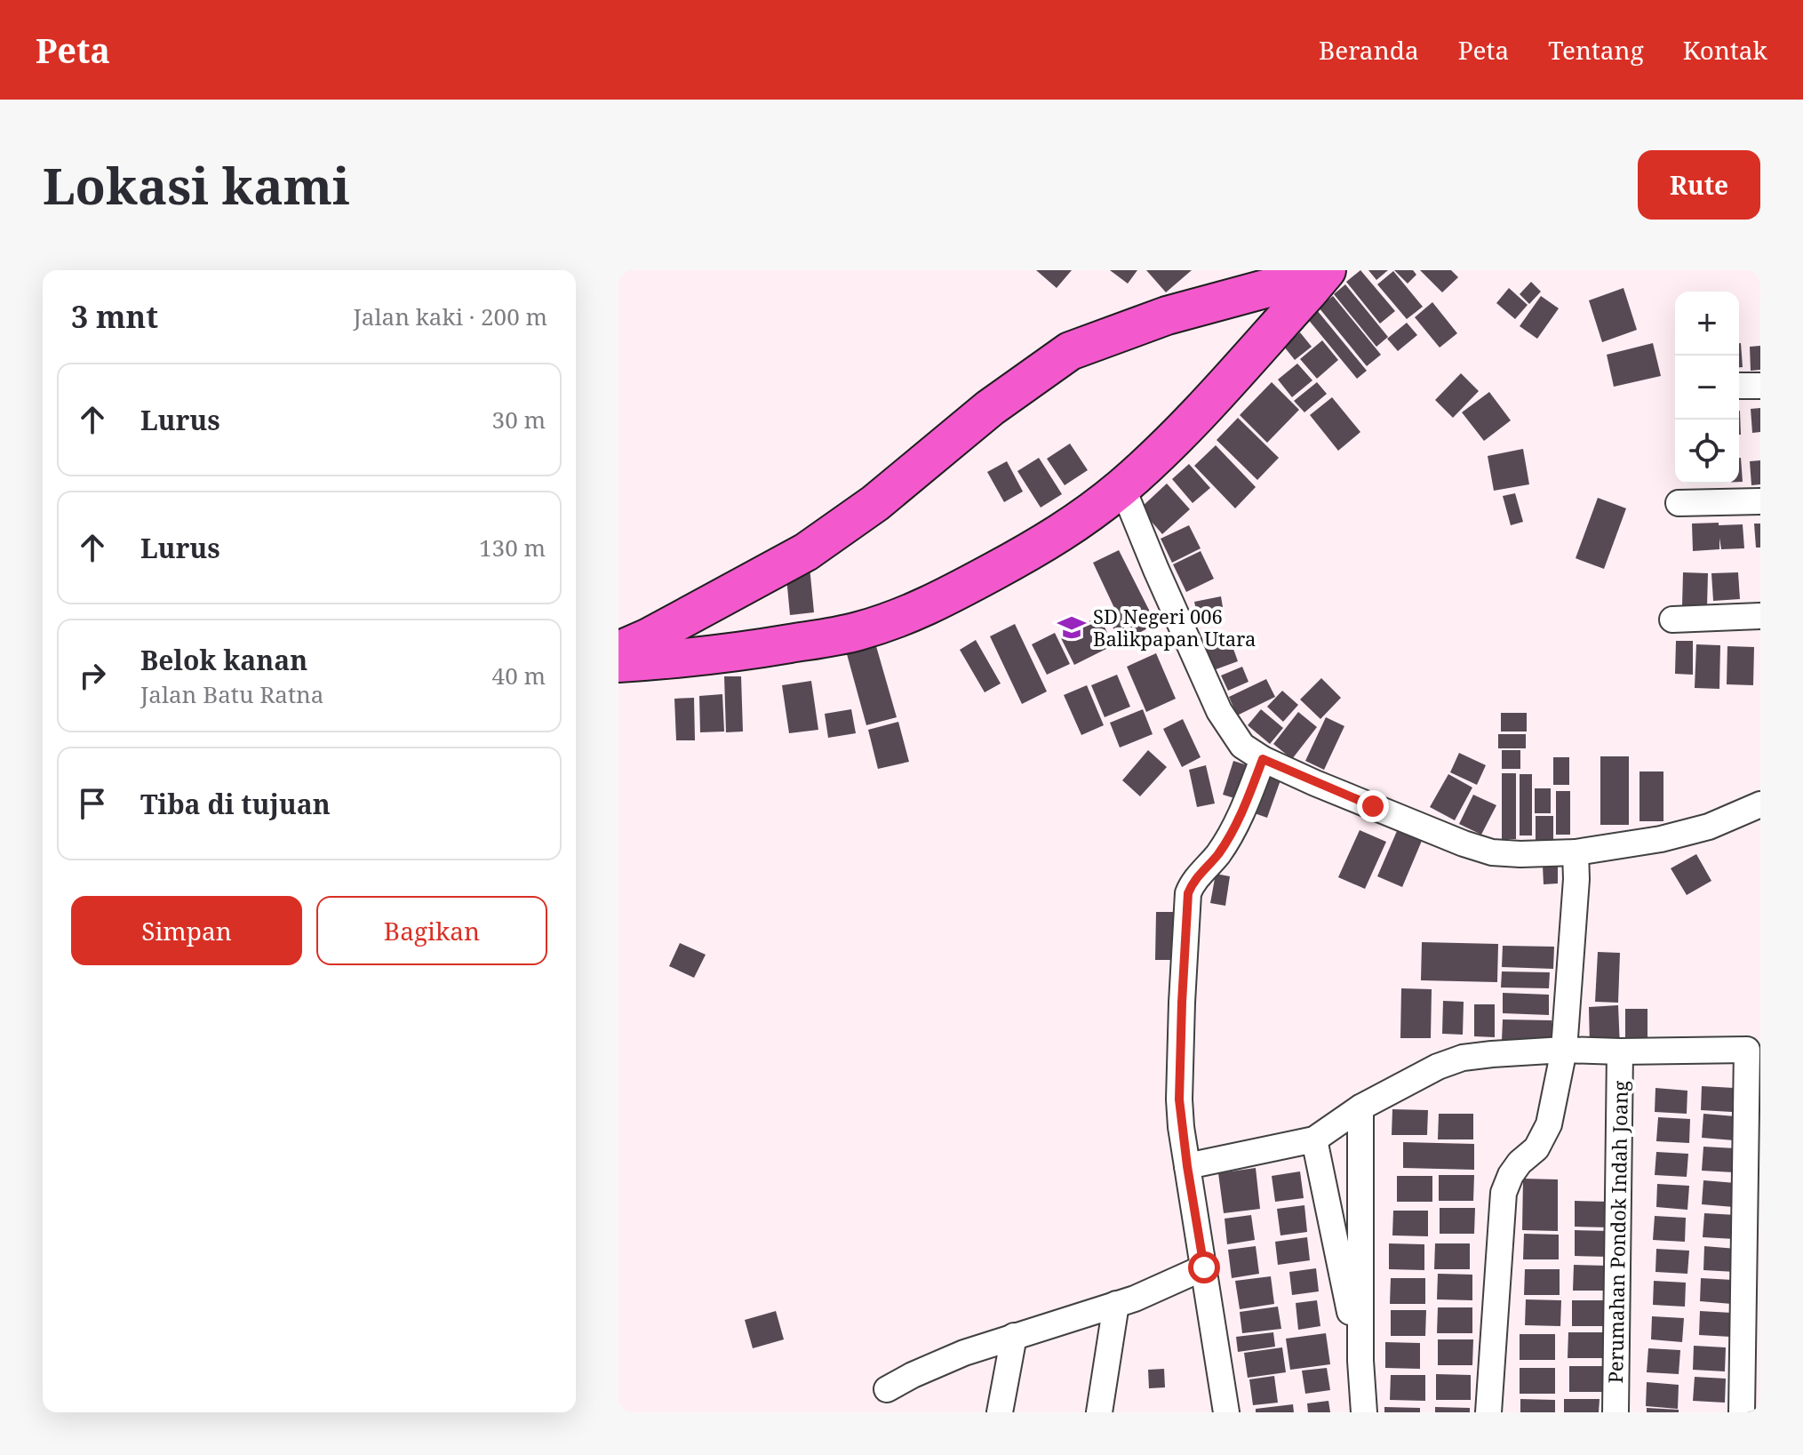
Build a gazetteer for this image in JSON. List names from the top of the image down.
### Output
{
  "streets": {
    "street": ["Perumahan Pondok Indah Joang"]
  },
  "places": {
    "school or university": ["SD Negeri 006 Balikpapan Utara"]
  },
  "page": {
    "header": "Peta",
    "nav": [
      "Beranda",
      "Peta",
      "Tentang",
      "Kontak"
    ],
    "buttons": [
      "Rute",
      ["Simpan", "Bagikan"]
    ],
    "title": "Lokasi kami",
    "heading": ["3 mnt", "Jalan kaki · 200 m"],
    "map_buttons": ["+", "−"],
    "list": [
      ["Lurus", "30 m"],
      ["Lurus", "130 m"],
      ["Belok kanan", "Jalan Batu Ratna", "40 m"],
      "Tiba di tujuan"
    ]
  }
}
